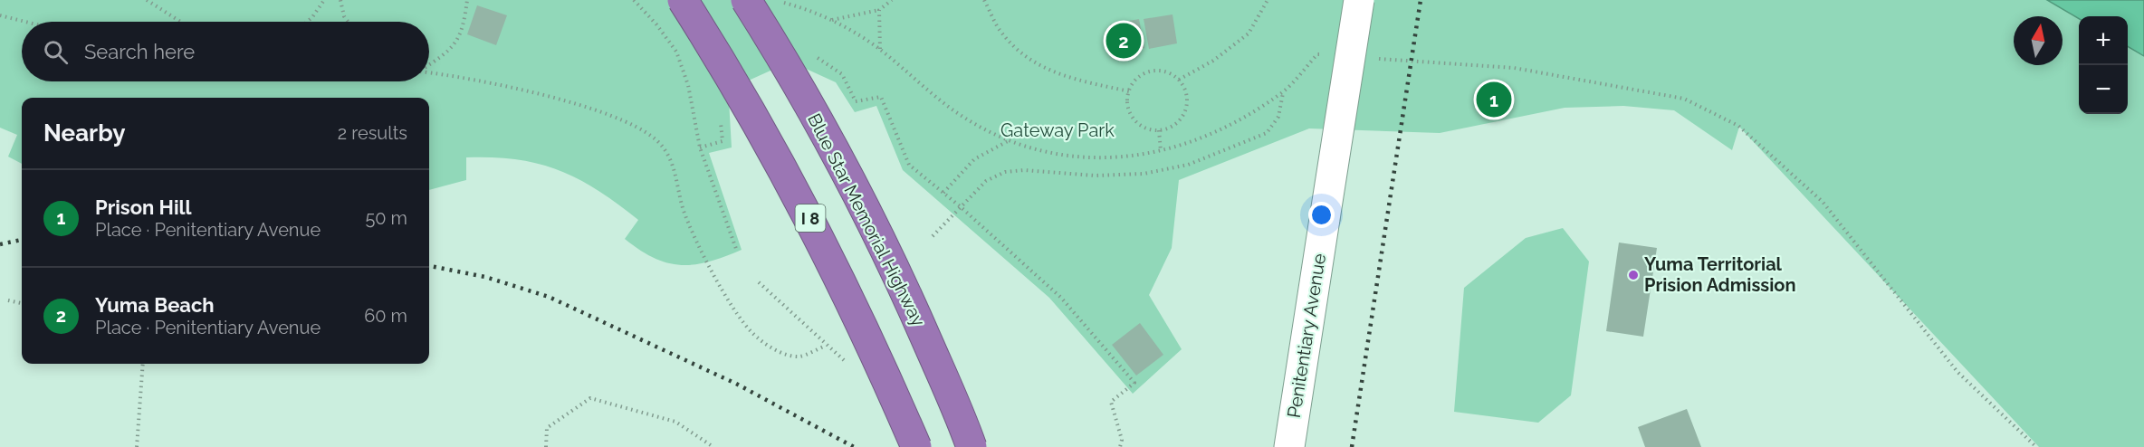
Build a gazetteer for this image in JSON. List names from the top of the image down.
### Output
{
  "streets": {
    "highway": ["I 8", "Blue Star Memorial Highway"],
    "street": ["Penitentiary Avenue"]
  },
  "parks": ["Gateway Park"],
  "places": ["Yuma Territorial Prision Admission"],
  "north": "top",
  "page": {
    "map_buttons": ["+", "−"],
    "pins": ["2", "1"],
    "search": "Search here",
    "heading": ["Nearby", "2 results"],
    "list": [
      {
        "mark": "1",
        "name": "Prison Hill",
        "note": "Place · Penitentiary Avenue",
        "value": "50 m"
      },
      {
        "mark": "2",
        "name": "Yuma Beach",
        "note": "Place · Penitentiary Avenue",
        "value": "60 m"
      }
    ]
  }
}
